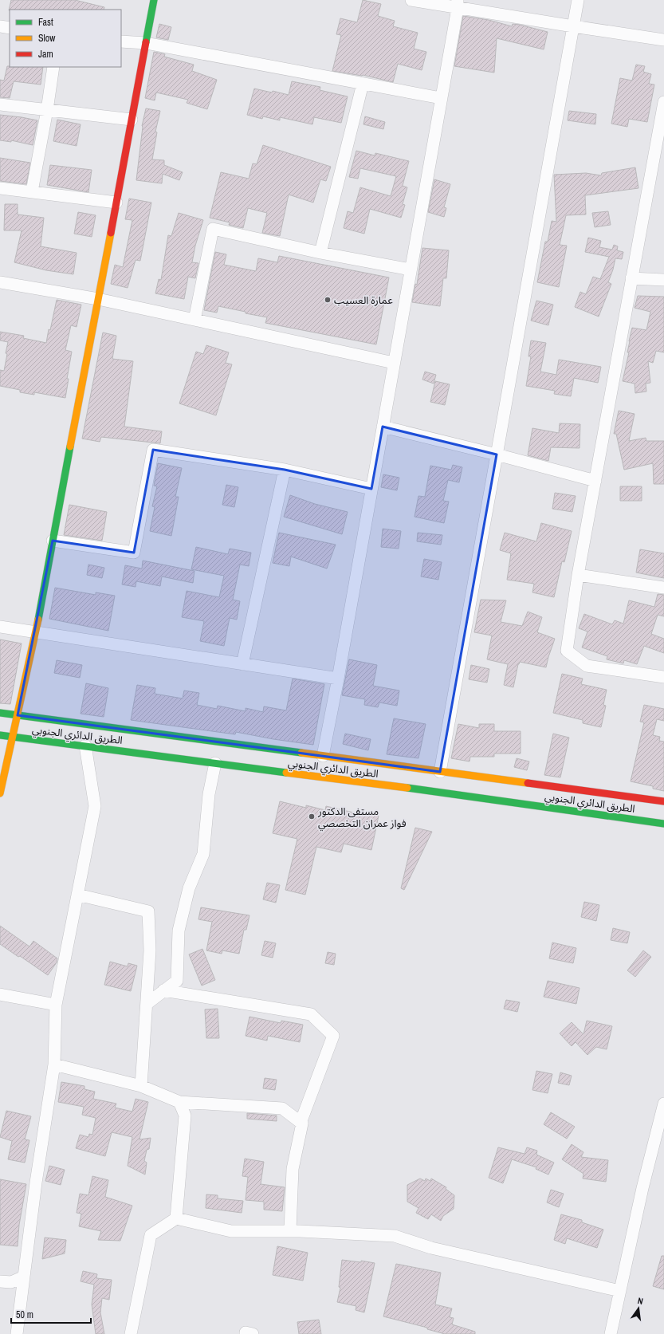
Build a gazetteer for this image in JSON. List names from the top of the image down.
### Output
{
  "streets": {
    "main road": ["الطريق الدائري الجنوبي"]
  },
  "places": ["عمارة العسيب", "مستفى الدكتور فواز عمران التخصصي"],
  "legend": ["Fast", "Slow", "Jam"],
  "scale_bar": "50 m",
  "north": "top"
}
